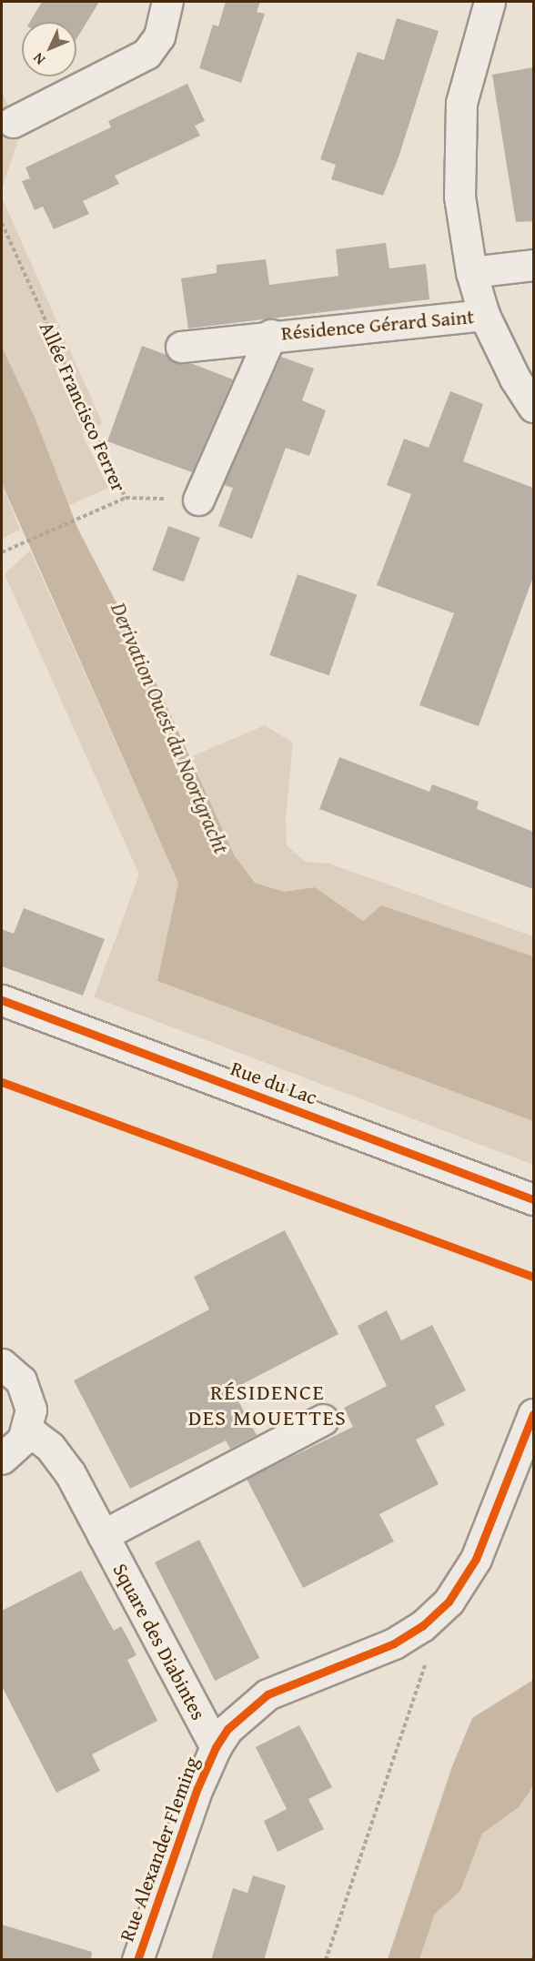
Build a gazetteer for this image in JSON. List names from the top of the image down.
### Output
{
  "streets": {
    "street": [
      "Résidence Gérard Saint",
      "Rue du Lac",
      "Square des Diabintes",
      "Rue Alexander Fleming"
    ],
    "path": ["Allée Francisco Ferrer"]
  },
  "crossings": [
    ["Square des Diabintes", "Rue Alexander Fleming"]
  ],
  "districts": ["RÉSIDENCE DES MOUETTES"],
  "water": ["Derivation Ouest du Noortgracht"],
  "north": "bottom left"
}
